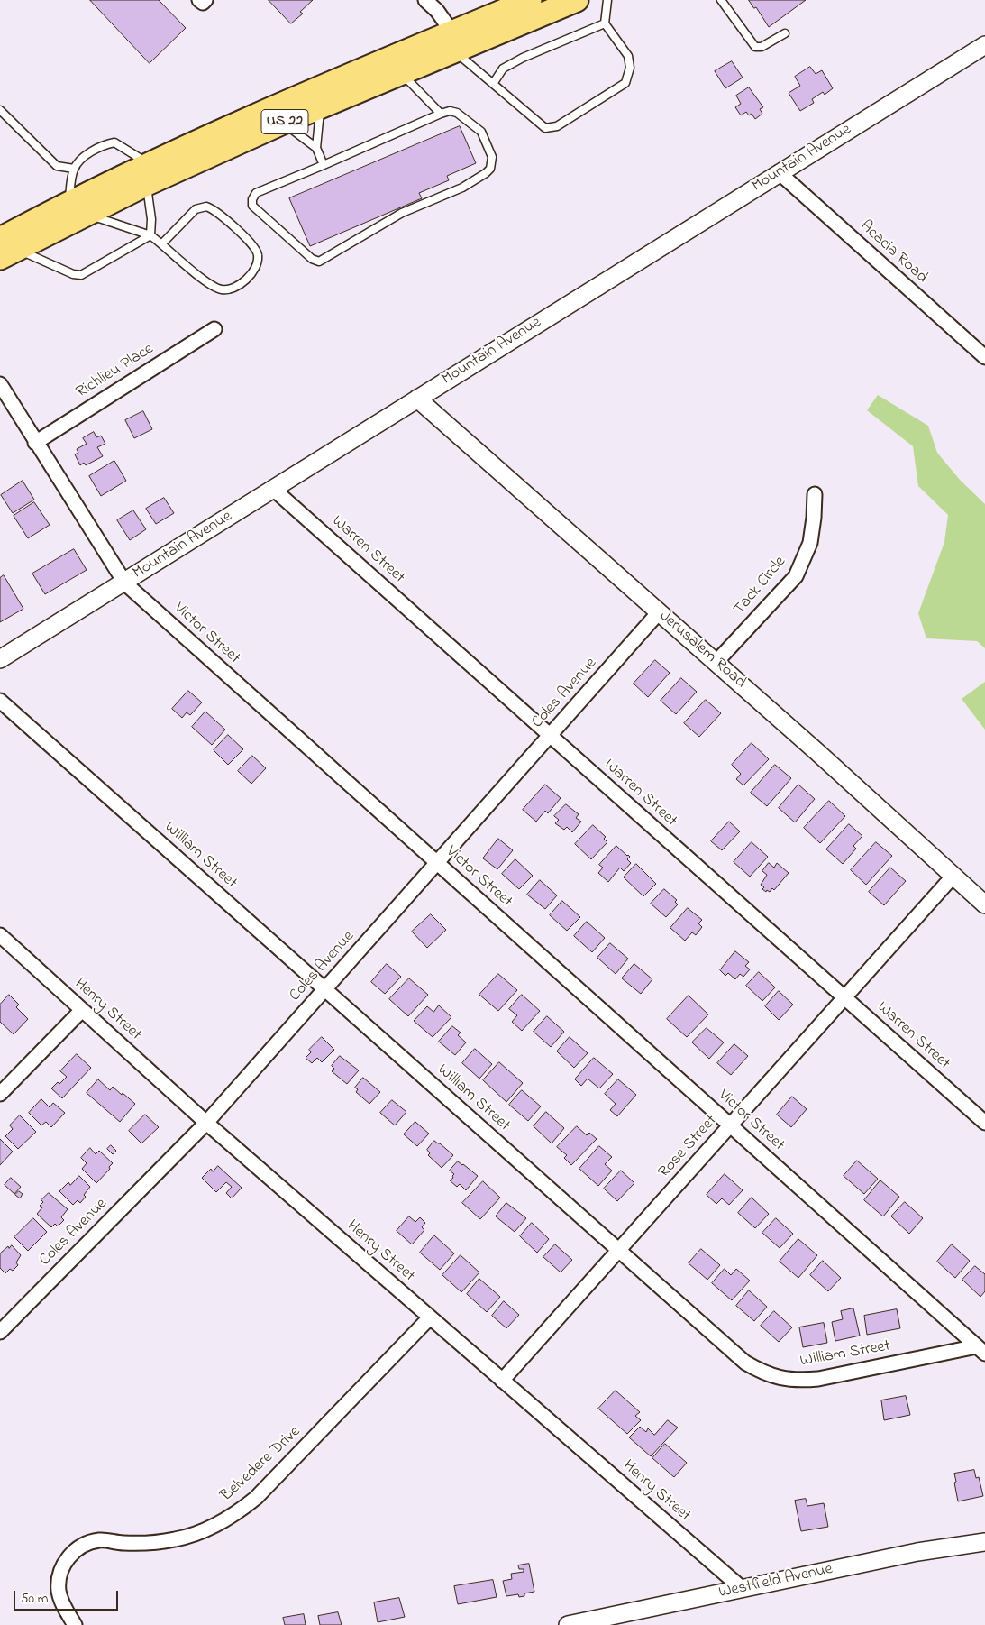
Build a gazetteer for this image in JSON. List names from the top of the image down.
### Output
{
  "streets": {
    "highway": ["US 22"],
    "street": [
      "Mountain Avenue",
      "Acacia Road",
      "Richlieu Place",
      "Warren Street",
      "Tack Circle",
      "Victor Street",
      "Jerusalem Road",
      "Coles Avenue",
      "William Street",
      "Henry Street",
      "Rose Street",
      "Belvedere Drive",
      "Westfield Avenue"
    ]
  },
  "crossings": [
    ["Mountain Avenue", "Acacia Road"],
    ["Mountain Avenue", "Warren Street"],
    ["Mountain Avenue", "Victor Street"],
    ["Mountain Avenue", "Jerusalem Road"],
    ["Richlieu Place", "Victor Street"],
    ["Warren Street", "Coles Avenue"],
    ["Warren Street", "Rose Street"],
    ["Tack Circle", "Jerusalem Road"],
    ["Victor Street", "Coles Avenue"],
    ["Victor Street", "William Street"],
    ["Victor Street", "Rose Street"],
    ["Jerusalem Road", "Coles Avenue"],
    ["Jerusalem Road", "Rose Street"],
    ["Coles Avenue", "William Street"],
    ["Coles Avenue", "Henry Street"],
    ["William Street", "Rose Street"],
    ["Henry Street", "Rose Street"],
    ["Henry Street", "Belvedere Drive"],
    ["Henry Street", "Westfield Avenue"]
  ],
  "scale_bar": "50 m"
}
